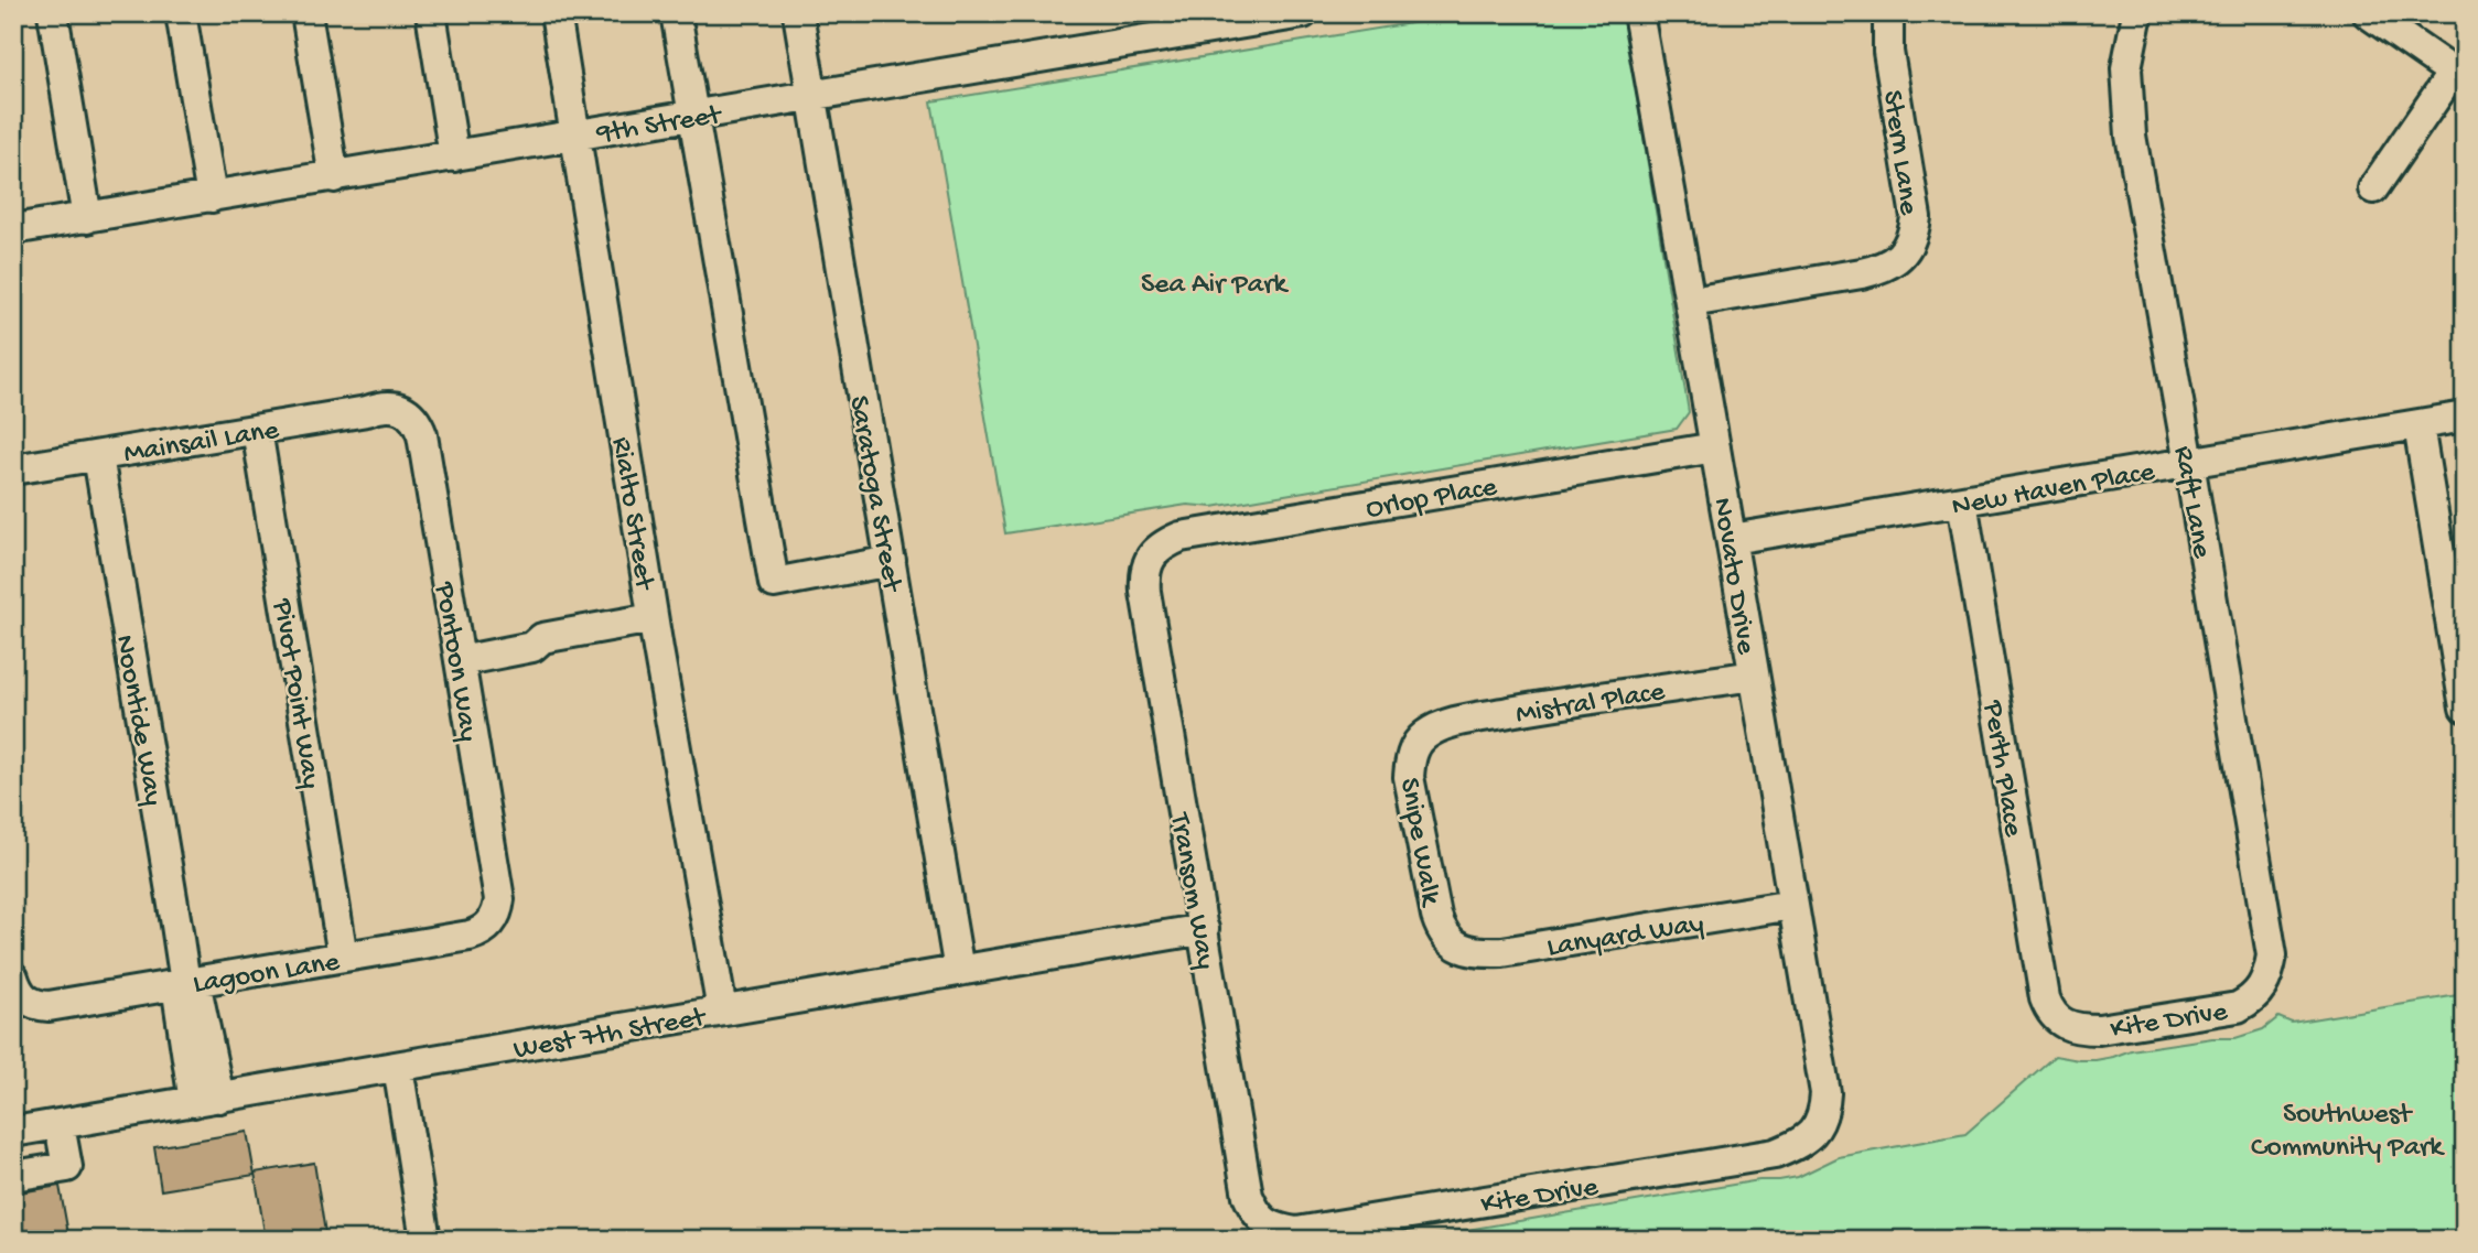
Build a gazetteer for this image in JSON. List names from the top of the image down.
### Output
{
  "streets": {
    "street": [
      "9th Street",
      "Stern Lane",
      "Mainsail Lane",
      "New Haven Place",
      "Saratoga Street",
      "Orlop Place",
      "Raft Lane",
      "Rialto Street",
      "Novato Drive",
      "Pontoon Way",
      "Pivot Point Way",
      "Mistral Place",
      "Noontide Way",
      "Perth Place",
      "Snipe Walk",
      "Transom Way",
      "Lanyard Way",
      "Lagoon Lane",
      "Kite Drive",
      "West 7th Street"
    ]
  },
  "crossings": [
    ["9th Street", "Saratoga Street"],
    ["9th Street", "Rialto Street"],
    ["Stern Lane", "Novato Drive"],
    ["Mainsail Lane", "Pontoon Way"],
    ["Mainsail Lane", "Pivot Point Way"],
    ["Mainsail Lane", "Noontide Way"],
    ["New Haven Place", "Raft Lane"],
    ["New Haven Place", "Novato Drive"],
    ["New Haven Place", "Perth Place"],
    ["Saratoga Street", "West 7th Street"],
    ["Orlop Place", "Novato Drive"],
    ["Orlop Place", "Transom Way"],
    ["Raft Lane", "Kite Drive"],
    ["Rialto Street", "West 7th Street"],
    ["Novato Drive", "Mistral Place"],
    ["Novato Drive", "Lanyard Way"],
    ["Novato Drive", "Kite Drive"],
    ["Pontoon Way", "Lagoon Lane"],
    ["Pivot Point Way", "Lagoon Lane"],
    ["Mistral Place", "Snipe Walk"],
    ["Noontide Way", "Lagoon Lane"],
    ["Noontide Way", "West 7th Street"],
    ["Perth Place", "Kite Drive"],
    ["Snipe Walk", "Lanyard Way"],
    ["Transom Way", "Kite Drive"],
    ["Transom Way", "West 7th Street"]
  ],
  "parks": ["Sea Air Park", "Southwest Community Park"]
}
